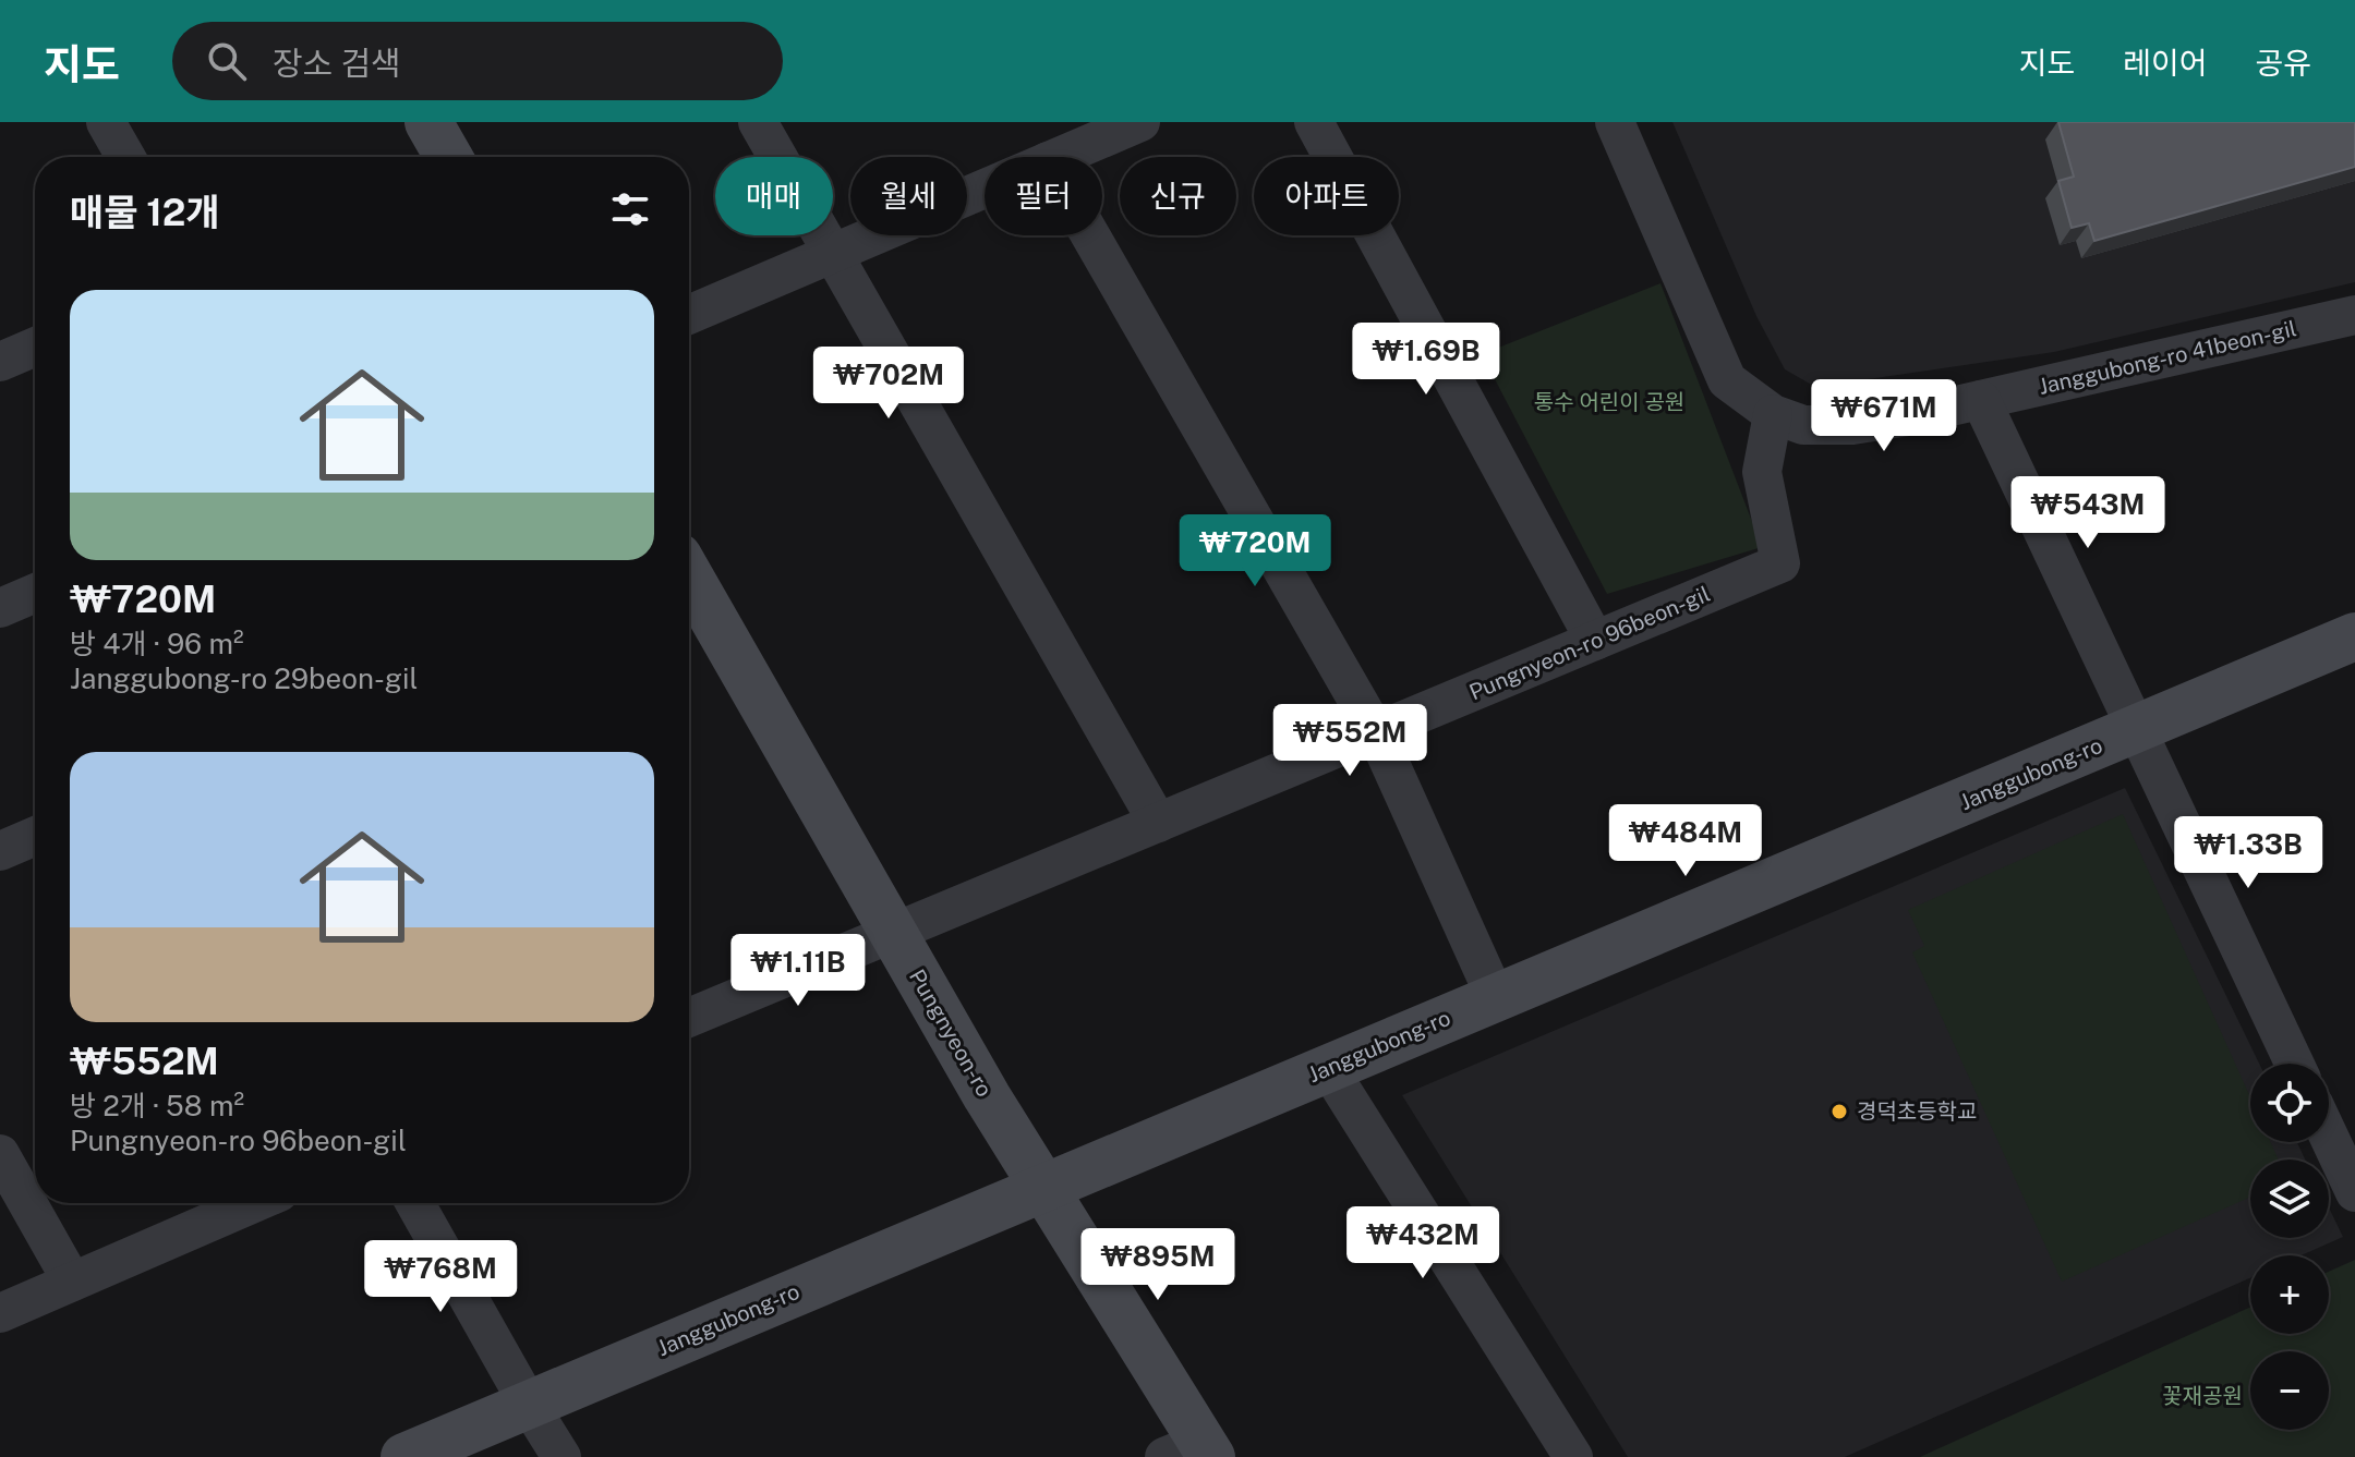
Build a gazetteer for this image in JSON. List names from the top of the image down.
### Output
{
  "streets": {
    "street": [
      "Janggubong-ro 41beon-gil",
      "Pungnyeon-ro 96beon-gil",
      "Janggubong-ro",
      "Pungnyeon-ro"
    ]
  },
  "crossings": [
    ["Janggubong-ro 41beon-gil", "Pungnyeon-ro 96beon-gil"],
    ["Pungnyeon-ro 96beon-gil", "Pungnyeon-ro"],
    ["Janggubong-ro", "Pungnyeon-ro"]
  ],
  "parks": ["통수 어린이 공원", "꽃재공원"],
  "places": ["경덕초등학교"],
  "page": {
    "header": "지도",
    "search": "장소 검색",
    "nav": ["지도", "레이어", "공유"],
    "chip": [
      "매매",
      "월세",
      "필터",
      "신규",
      "아파트"
    ],
    "heading": "매물 12개",
    "list": [
      {
        "name": "₩720M",
        "note": "방 4개 · 96 m² · Janggubong-ro 29beon-gil"
      },
      {
        "name": "₩552M",
        "note": "방 2개 · 58 m² · Pungnyeon-ro 96beon-gil"
      }
    ],
    "price": [
      "₩1.69B",
      "₩702M",
      "₩671M",
      "₩543M",
      "₩720M",
      "₩552M",
      "₩484M",
      "₩1.33B",
      "₩1.11B",
      "₩432M",
      "₩895M",
      "₩768M"
    ],
    "map_buttons": ["+", "−"]
  }
}
